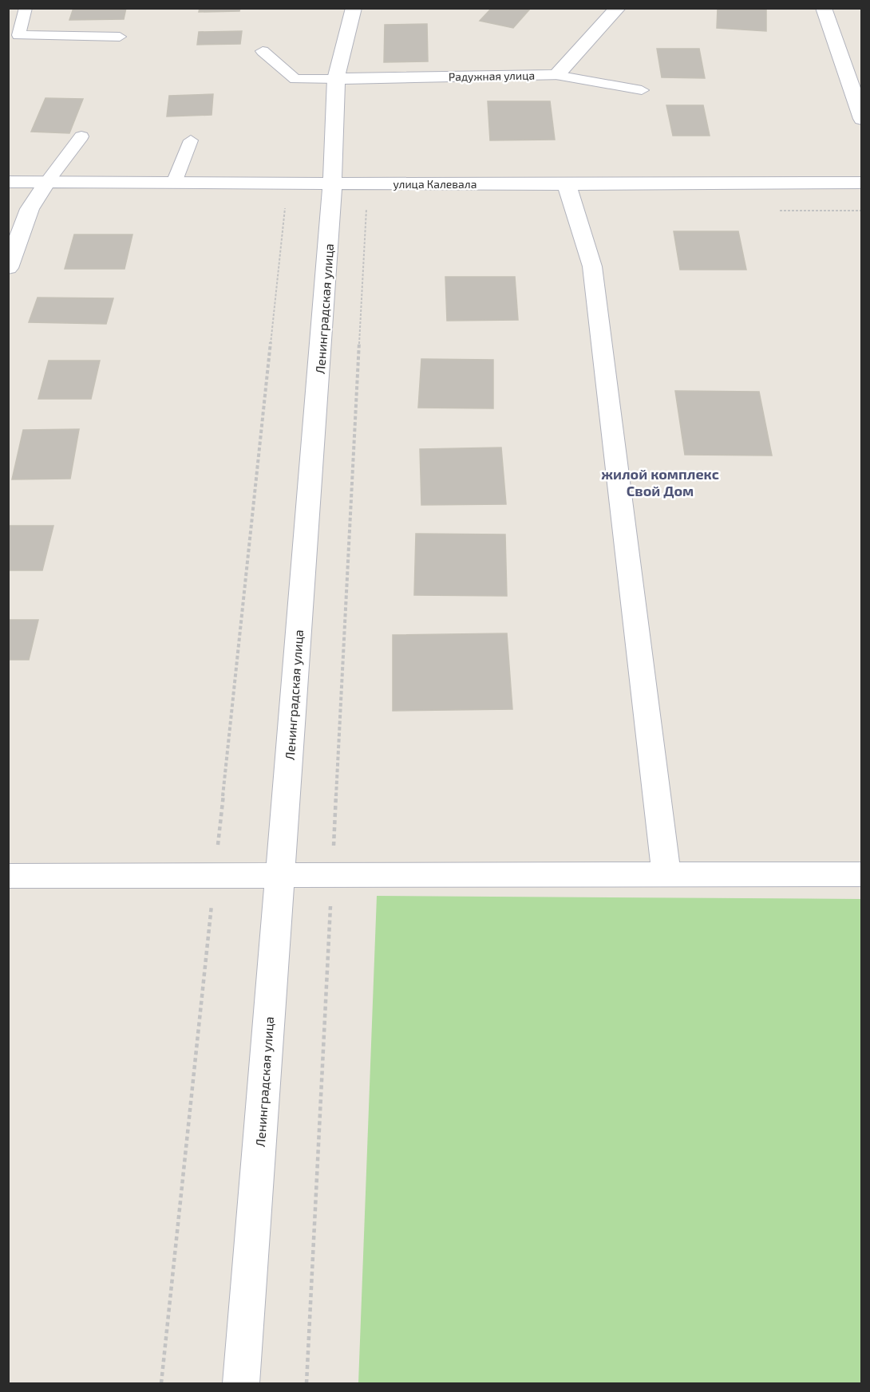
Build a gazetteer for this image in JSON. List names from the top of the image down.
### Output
{
  "streets": {
    "street": ["Радужная улица", "улица Калевала", "Ленинградская улица"]
  },
  "crossings": [
    ["Радужная улица", "Ленинградская улица"],
    ["улица Калевала", "Ленинградская улица"]
  ],
  "districts": ["жилой комплекс Свой Дом"]
}
